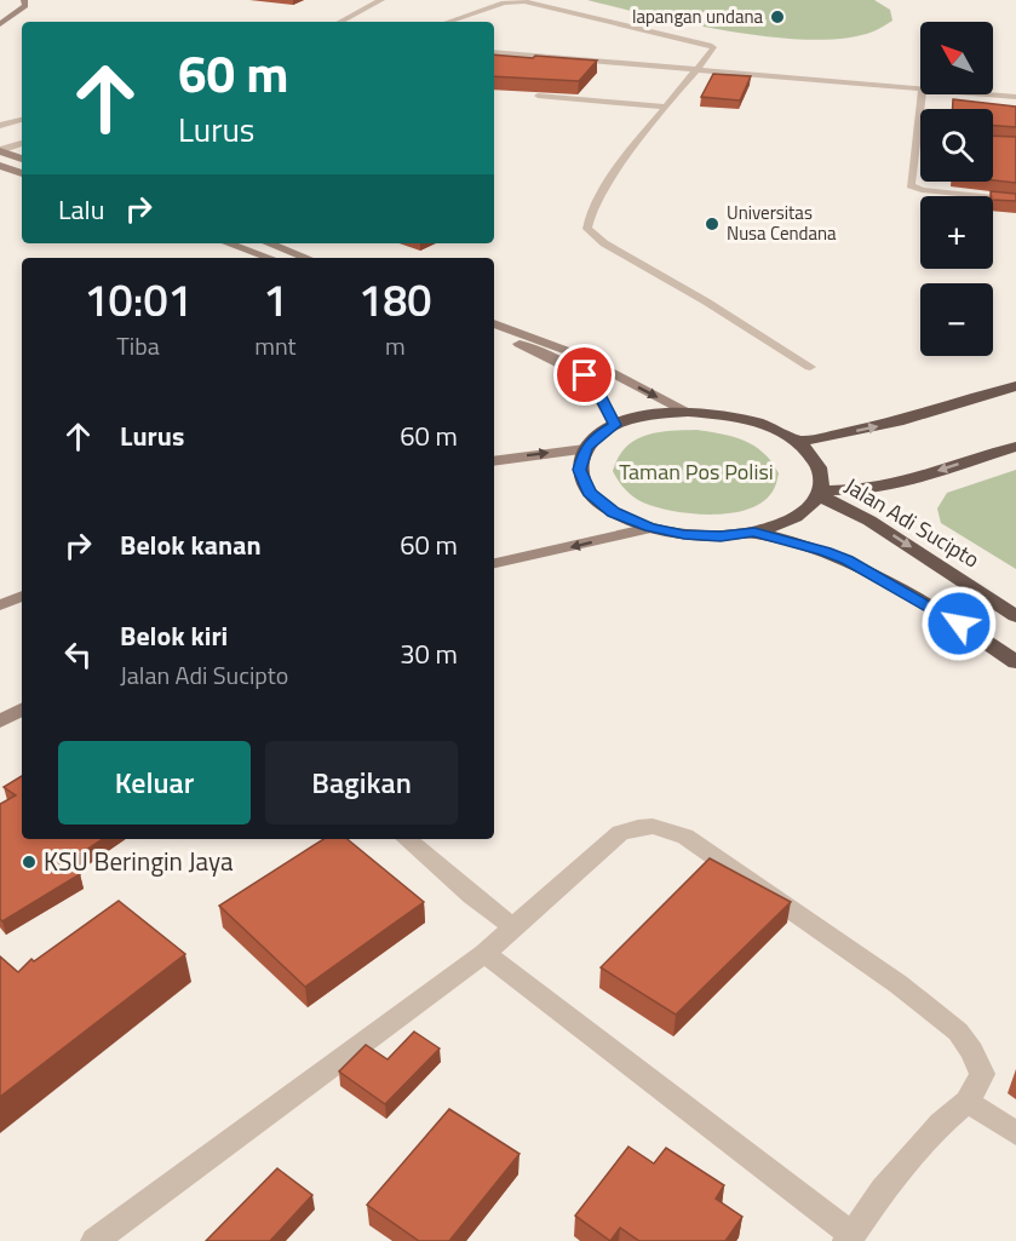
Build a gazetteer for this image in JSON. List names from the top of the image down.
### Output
{
  "streets": {
    "highway": ["Jalan Adi Sucipto"]
  },
  "parks": ["Taman Pos Polisi"],
  "places": ["lapangan undana", "Universitas Nusa Cendana", "KSU Beringin Jaya"],
  "north": "top left",
  "page": {
    "map_buttons": ["+", "−"],
    "turn": ["60 m", "Lurus"],
    "then": "Lalu",
    "eta": [
      "10:01",
      "Tiba",
      "1",
      "mnt",
      "180",
      "m"
    ],
    "list": [
      {
        "name": "Lurus",
        "value": "60 m"
      },
      {
        "name": "Belok kanan",
        "value": "60 m"
      },
      {
        "name": "Belok kiri",
        "note": "Jalan Adi Sucipto",
        "value": "30 m"
      }
    ],
    "buttons": ["Keluar", "Bagikan"]
  }
}
